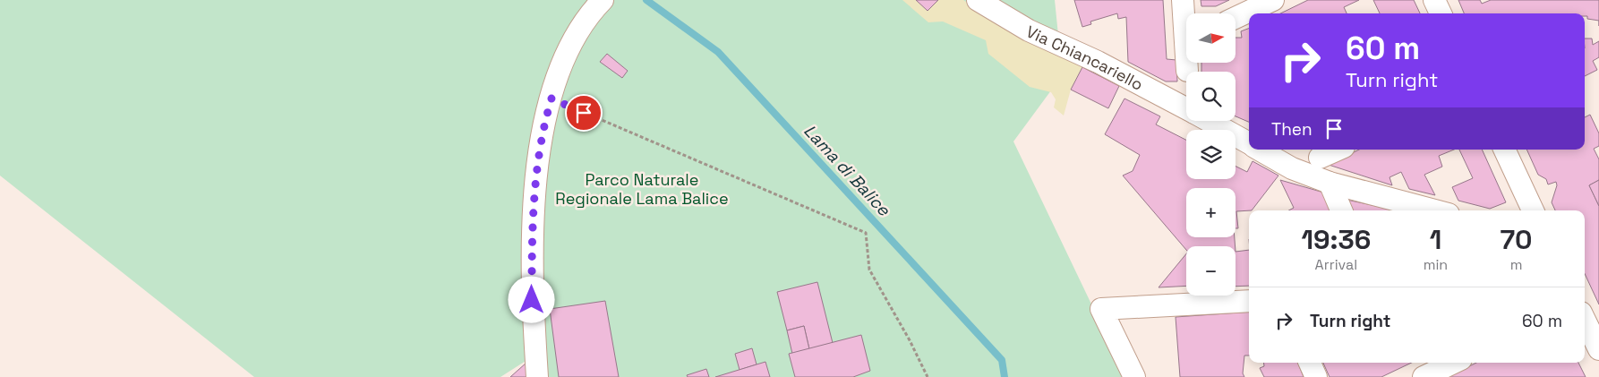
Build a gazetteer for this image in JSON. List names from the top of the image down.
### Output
{
  "streets": {
    "street": ["Via Chiancariello"]
  },
  "water": ["Lama di Balice"],
  "parks": ["Parco Naturale Regionale Lama Balice"],
  "north": "right",
  "page": {
    "map_buttons": ["+", "−"],
    "turn": ["60 m", "Turn right"],
    "then": "Then",
    "eta": [
      "19:36",
      "Arrival",
      "1",
      "min",
      "70",
      "m"
    ],
    "list": [
      {
        "name": "Turn right",
        "value": "60 m"
      }
    ]
  }
}
